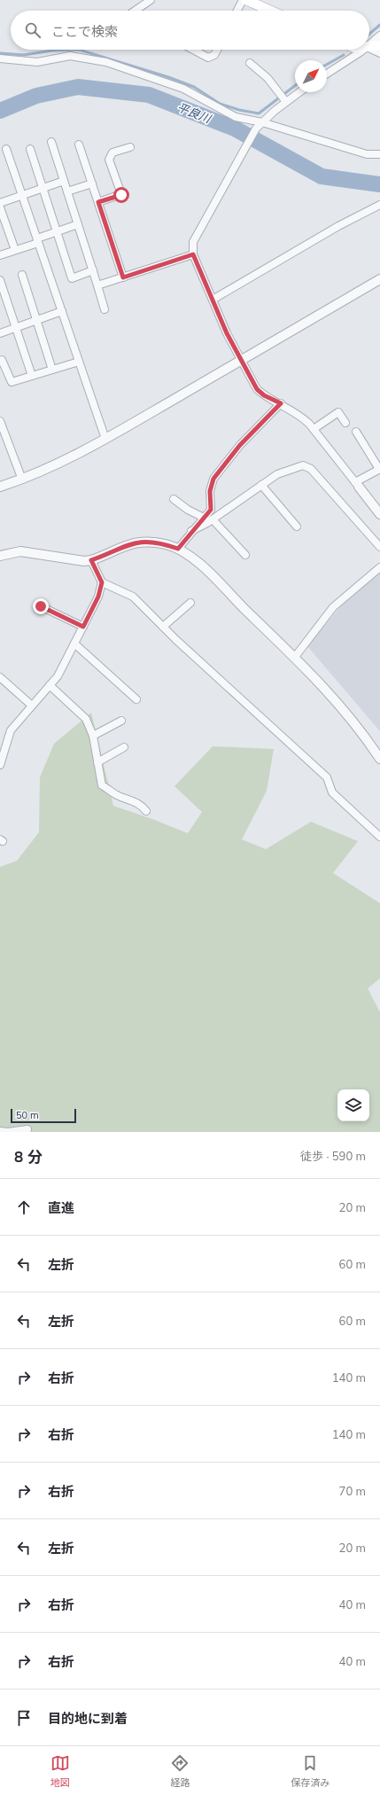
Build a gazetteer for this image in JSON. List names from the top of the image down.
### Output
{
  "water": ["平良川"],
  "scale_bar": "50 m",
  "north": "top right",
  "page": {
    "search": "ここで検索",
    "scale": "50 m",
    "heading": ["8 分", "徒歩 · 590 m"],
    "list": [
      ["直進", "20 m"],
      ["左折", "60 m"],
      ["左折", "60 m"],
      ["右折", "140 m"],
      ["右折", "140 m"],
      ["右折", "70 m"],
      ["左折", "20 m"],
      ["右折", "40 m"],
      ["右折", "40 m"],
      "目的地に到着"
    ],
    "nav": ["地図", "経路", "保存済み"]
  }
}
